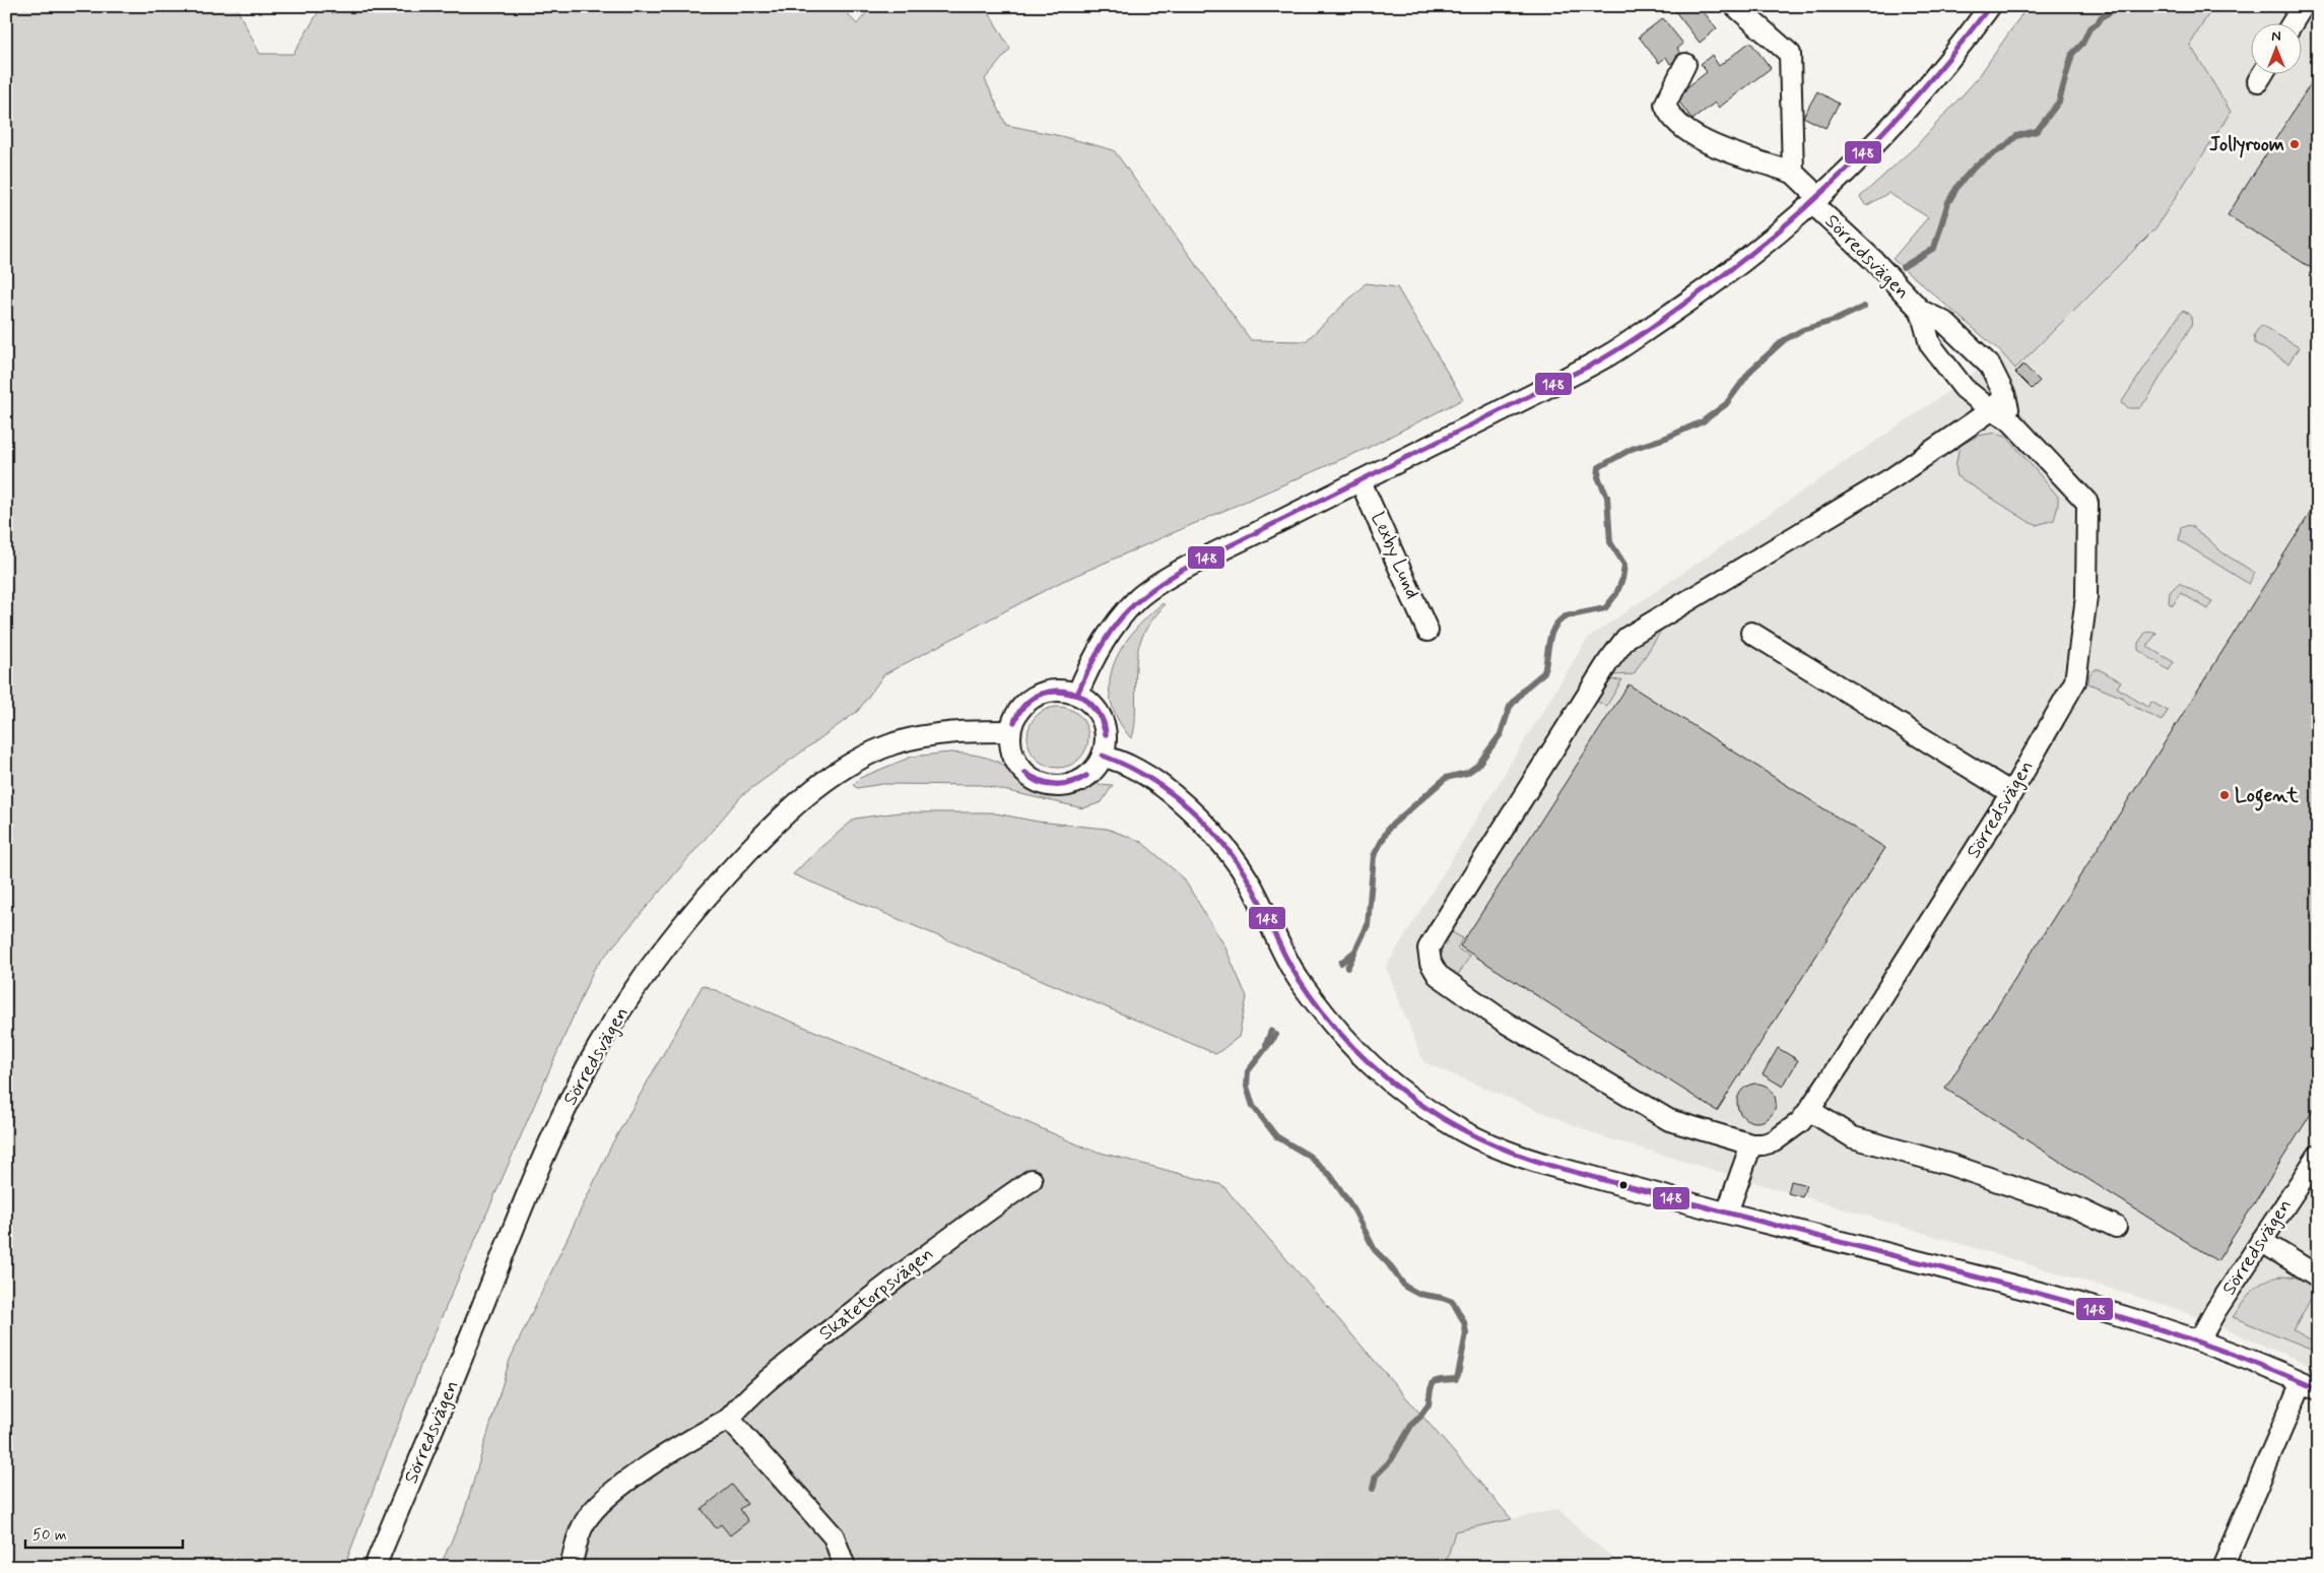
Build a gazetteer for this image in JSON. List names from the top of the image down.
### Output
{
  "streets": {
    "street": ["Sörredsvägen", "Lexby Lund", "Skatetorpsvägen"]
  },
  "crossings": [
    ["Sörredsvägen", "Lexby Lund"]
  ],
  "places": ["Jollyroom", "Logent"],
  "lines": ["transit line 148"],
  "scale_bar": "50 m",
  "north": "top"
}
